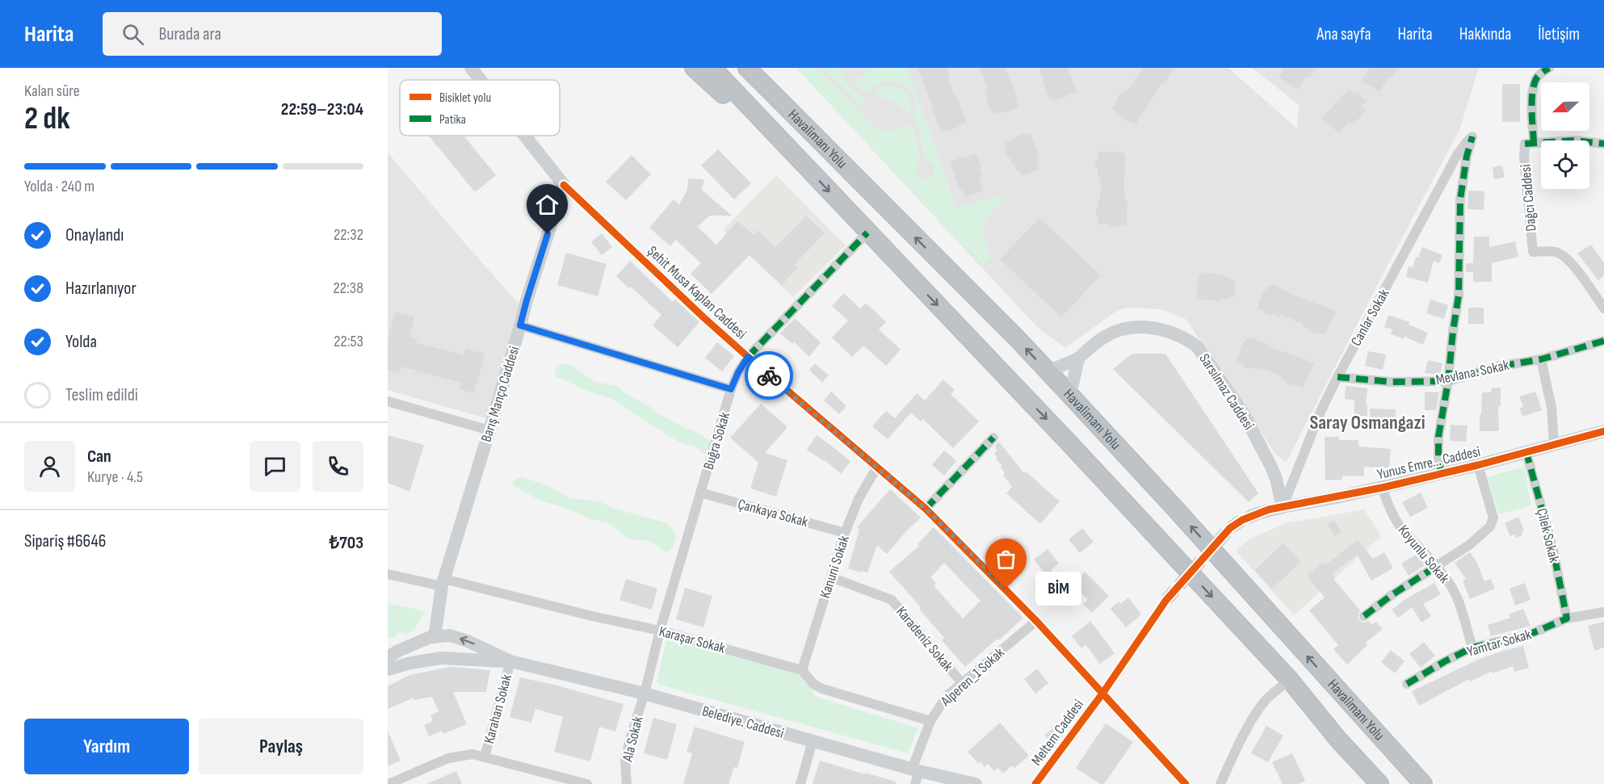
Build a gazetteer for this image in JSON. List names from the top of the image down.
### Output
{
  "streets": {
    "highway": ["Havalimanı Yolu"],
    "street": [
      "Dağcı Caddesi",
      "Şehit Musa Kaplan Caddesi",
      "Canlar Sokak",
      "Mevlana. Sokak",
      "Sarsılmaz Caddesi",
      "Barış Manço Caddesi",
      "Buğra Sokak",
      "Yunus Emre... Caddesi",
      "Çankaya Sokak",
      "Çilek Sokak",
      "Koyunlu Sokak",
      "Kanuni Sokak",
      "Karadeniz Sokak",
      "Karaşar Sokak",
      "Yamtar Sokak",
      "Alperen_1 Sokak",
      "Karahan Sokak",
      "Belediye. Caddesi",
      "Meltem Caddesi",
      "Ala Sokak"
    ]
  },
  "crossings": [
    ["Havalimanı Yolu", "Sarsılmaz Caddesi"],
    ["Havalimanı Yolu", "Buğra Sokak"],
    ["Şehit Musa Kaplan Caddesi", "Barış Manço Caddesi"],
    ["Şehit Musa Kaplan Caddesi", "Buğra Sokak"],
    ["Şehit Musa Kaplan Caddesi", "Kanuni Sokak"],
    ["Şehit Musa Kaplan Caddesi", "Alperen_1 Sokak"],
    ["Şehit Musa Kaplan Caddesi", "Meltem Caddesi"],
    ["Canlar Sokak", "Mevlana. Sokak"],
    ["Canlar Sokak", "Sarsılmaz Caddesi"],
    ["Canlar Sokak", "Yunus Emre... Caddesi"],
    ["Sarsılmaz Caddesi", "Yunus Emre... Caddesi"],
    ["Barış Manço Caddesi", "Karaşar Sokak"],
    ["Buğra Sokak", "Çankaya Sokak"],
    ["Buğra Sokak", "Karaşar Sokak"],
    ["Buğra Sokak", "Belediye. Caddesi"],
    ["Buğra Sokak", "Ala Sokak"],
    ["Yunus Emre... Caddesi", "Çilek Sokak"],
    ["Yunus Emre... Caddesi", "Koyunlu Sokak"],
    ["Çankaya Sokak", "Kanuni Sokak"],
    ["Çilek Sokak", "Yamtar Sokak"],
    ["Koyunlu Sokak", "Yamtar Sokak"],
    ["Kanuni Sokak", "Karadeniz Sokak"],
    ["Kanuni Sokak", "Karaşar Sokak"],
    ["Karadeniz Sokak", "Alperen_1 Sokak"],
    ["Karaşar Sokak", "Alperen_1 Sokak"],
    ["Alperen_1 Sokak", "Belediye. Caddesi"],
    ["Karahan Sokak", "Belediye. Caddesi"],
    ["Belediye. Caddesi", "Ala Sokak"]
  ],
  "districts": ["Saray Osmangazi"],
  "places": ["BİM"],
  "legend": ["Bisiklet yolu", "Patika"],
  "north": "left",
  "page": {
    "header": "Harita",
    "search": "Burada ara",
    "nav": [
      "Ana sayfa",
      "Harita",
      "Hakkında",
      "İletişim"
    ],
    "heading": ["2 dk", "Kalan süre", "22:59–23:04"],
    "panel": [
      "Can",
      "Kurye · 4.5",
      "Sipariş #6646",
      "₺703"
    ],
    "bar": "Yolda · 240 m",
    "list": [
      ["Onaylandı", "22:32"],
      ["Hazırlanıyor", "22:38"],
      ["Yolda", "22:53"],
      "Teslim edildi"
    ],
    "bubble": "BİM",
    "buttons": ["Yardım", "Paylaş"]
  }
}
